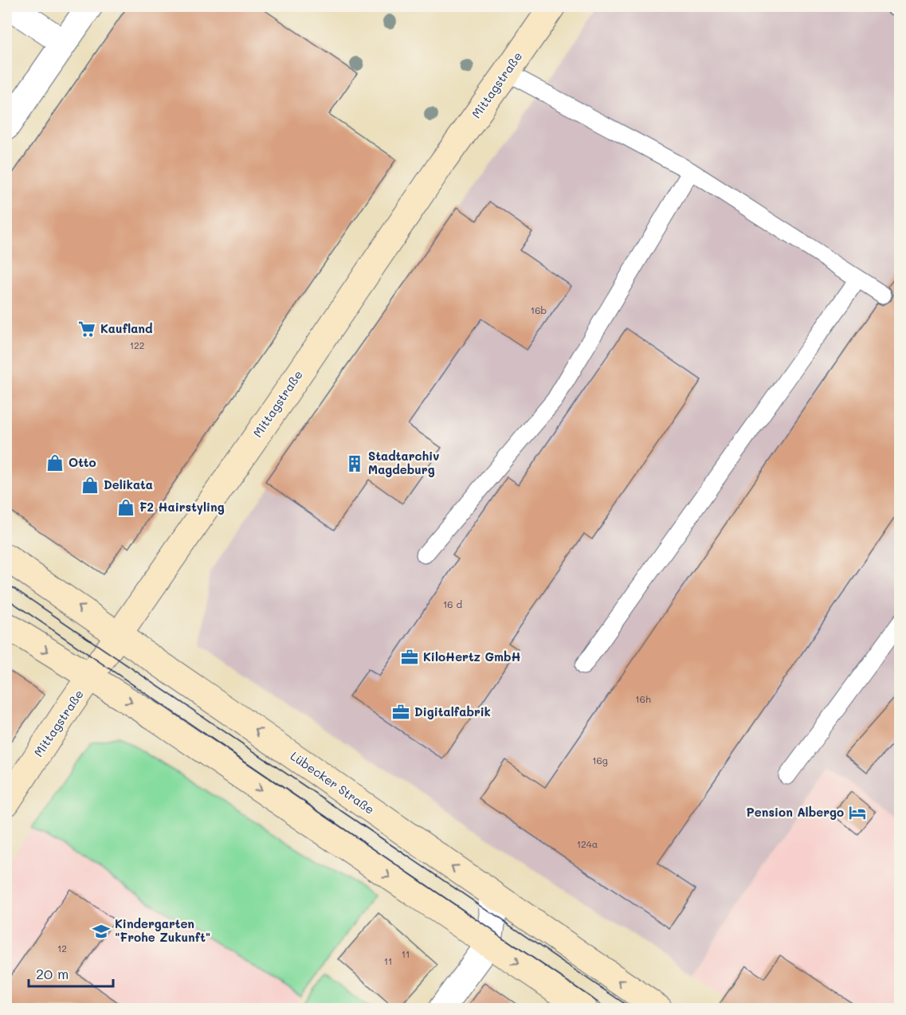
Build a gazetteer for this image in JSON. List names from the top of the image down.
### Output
{
  "streets": {
    "main road": ["Mittagstraße", "Lübecker Straße"]
  },
  "crossings": [
    ["Mittagstraße", "Lübecker Straße"]
  ],
  "places": {
    "supermarket": ["Kaufland"],
    "shop": ["Otto", "Delikata", "F2 Hairstyling"],
    "building": ["Stadtarchiv Magdeburg"],
    "office": ["KiloHertz GmbH", "Digitalfabrik"],
    "hotel": ["Pension Albergo"],
    "school or university": ["Kindergarten \"Frohe Zukunft\""]
  },
  "house_numbers": [
    "16b",
    "122",
    "16 d",
    "16h",
    "16g",
    "124a",
    "12",
    "11",
    "11"
  ],
  "scale_bar": "20 m"
}
